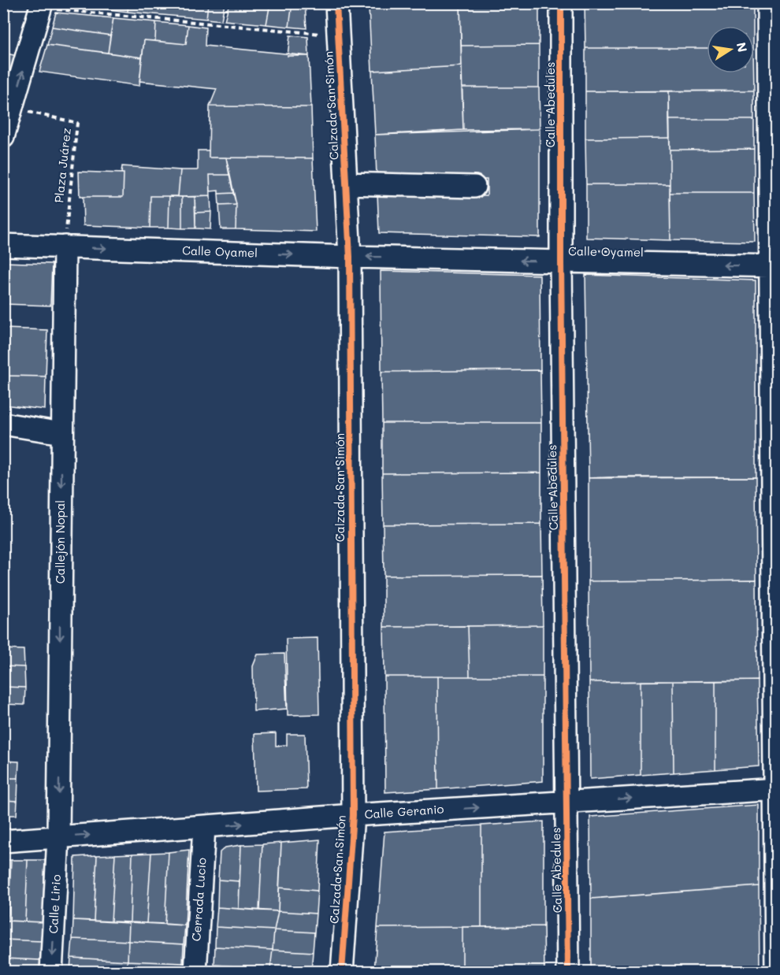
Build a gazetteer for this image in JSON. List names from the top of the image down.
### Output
{
  "streets": {
    "street": [
      "Calle Abedules",
      "Calzada San Simón",
      "Calle Oyamel",
      "Callejón Nopal",
      "Calle Geranio",
      "Cerrada Lucio",
      "Calle Lirio"
    ],
    "path": ["Plaza Juárez"]
  },
  "crossings": [
    ["Calle Abedules", "Calle Oyamel"],
    ["Calle Abedules", "Calle Geranio"],
    ["Calzada San Simón", "Calle Oyamel"],
    ["Calzada San Simón", "Calle Geranio"],
    ["Plaza Juárez", "Calle Oyamel"],
    ["Plaza Juárez", "Callejón Nopal"],
    ["Calle Oyamel", "Callejón Nopal"],
    ["Callejón Nopal", "Calle Geranio"],
    ["Callejón Nopal", "Calle Lirio"],
    ["Calle Geranio", "Cerrada Lucio"],
    ["Calle Geranio", "Calle Lirio"]
  ],
  "one_way": ["Callejón Nopal", "Calle Geranio", "Calle Lirio"],
  "north": "right"
}
